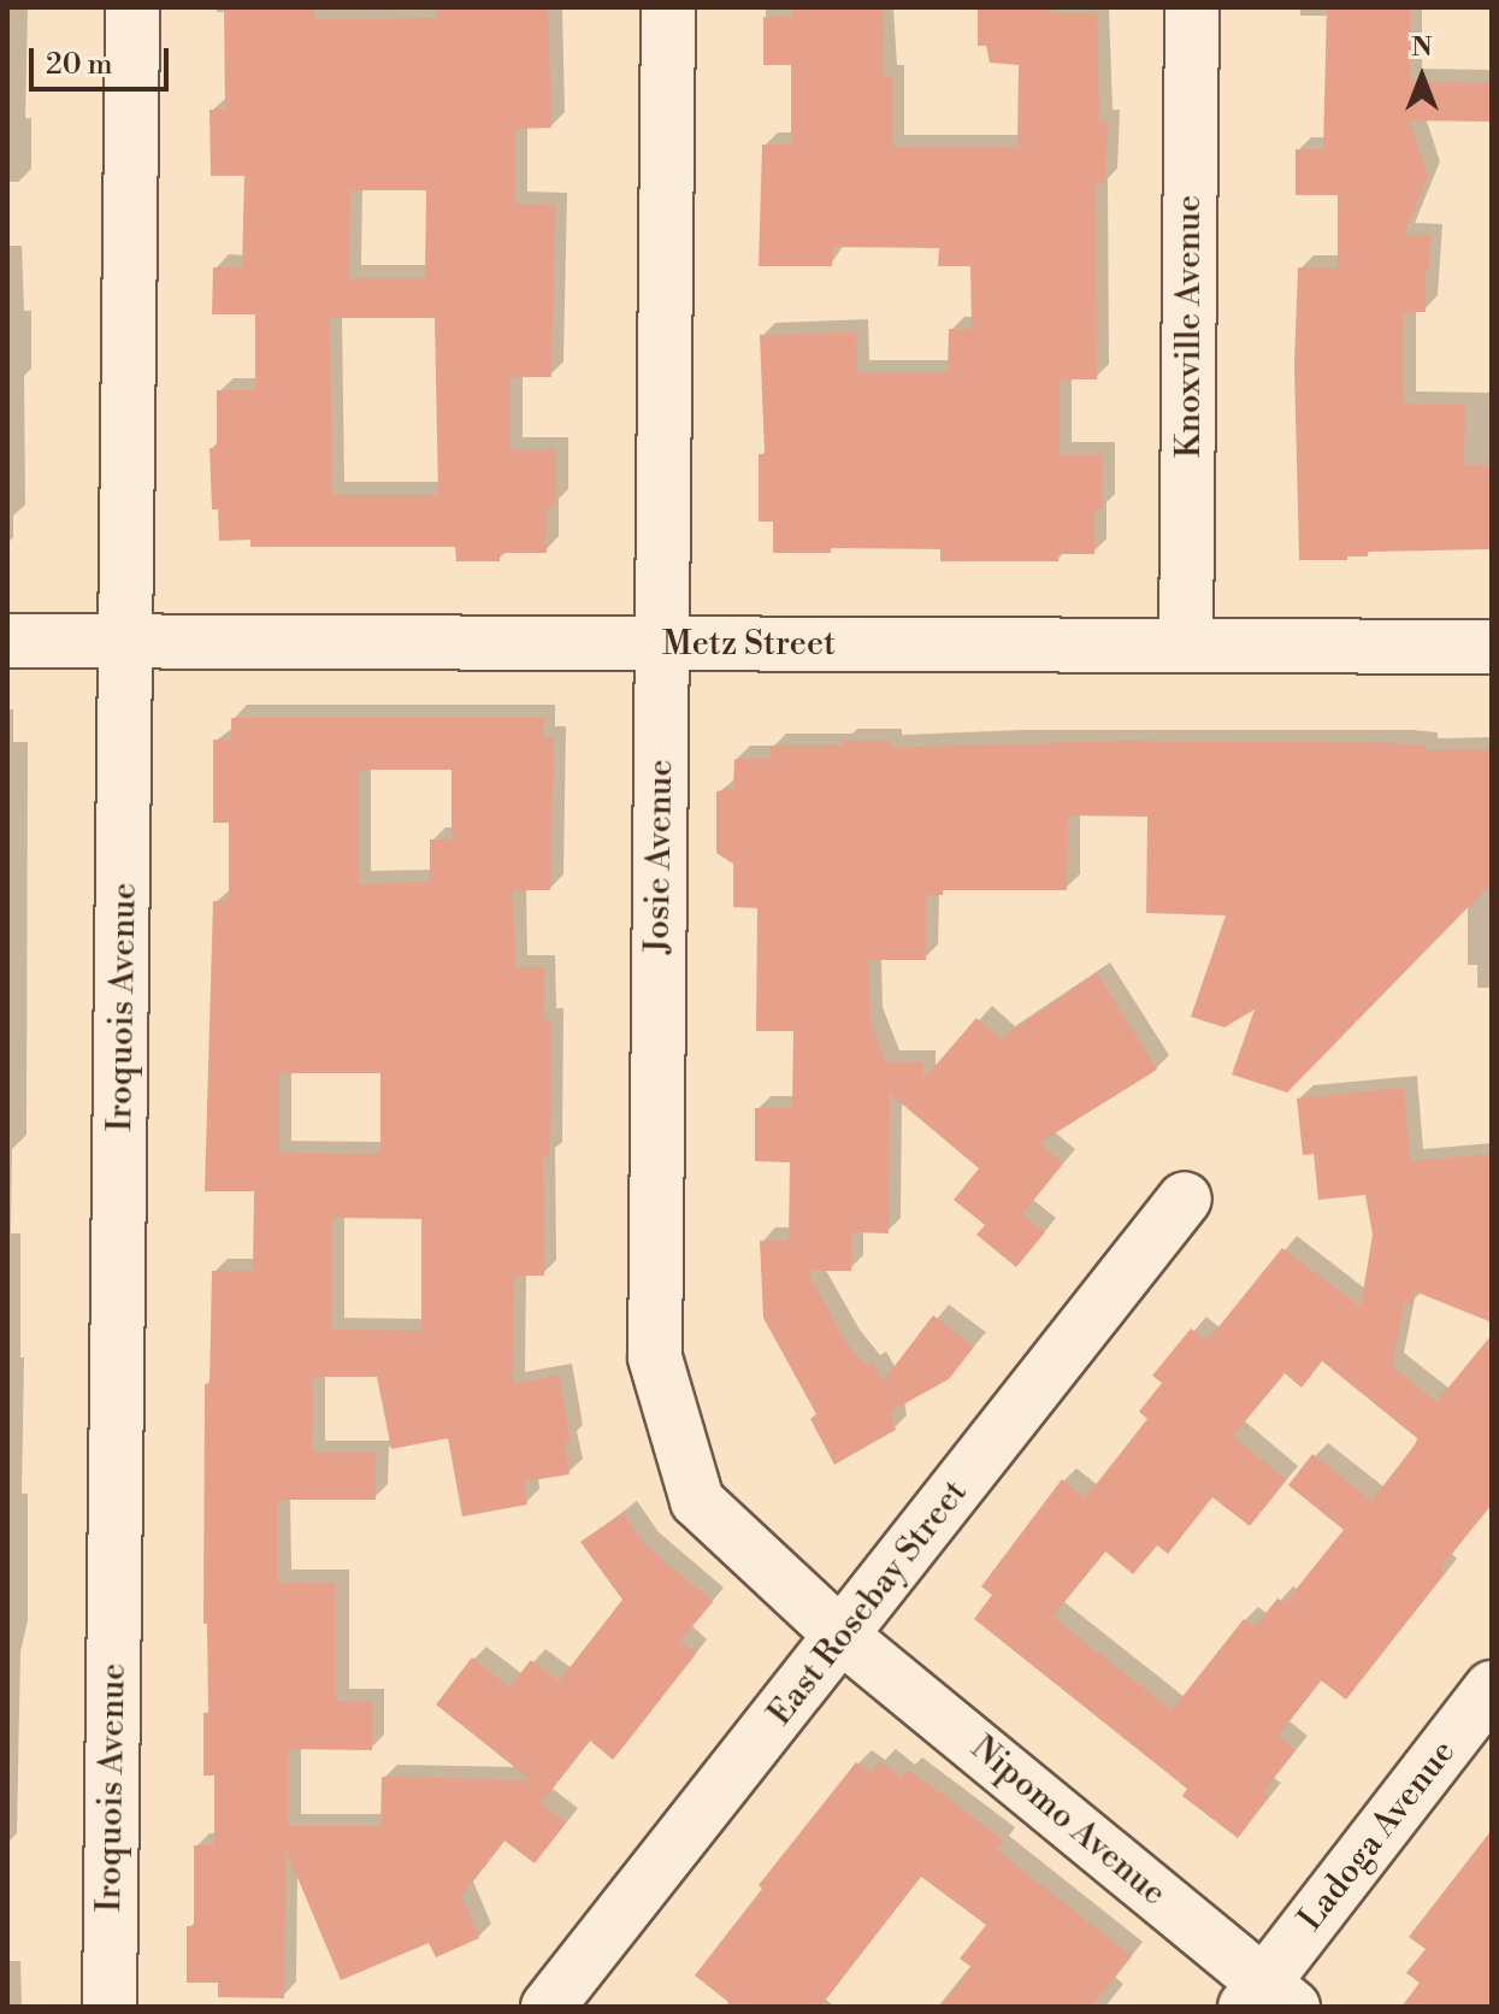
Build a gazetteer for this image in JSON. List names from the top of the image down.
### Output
{
  "streets": {
    "street": [
      "Knoxville Avenue",
      "Metz Street",
      "Josie Avenue",
      "Iroquois Avenue",
      "East Rosebay Street",
      "Nipomo Avenue",
      "Ladoga Avenue"
    ]
  },
  "crossings": [
    ["Knoxville Avenue", "Metz Street"],
    ["Metz Street", "Josie Avenue"],
    ["Metz Street", "Iroquois Avenue"],
    ["Josie Avenue", "East Rosebay Street"],
    ["Josie Avenue", "Nipomo Avenue"],
    ["East Rosebay Street", "Nipomo Avenue"],
    ["Nipomo Avenue", "Ladoga Avenue"]
  ],
  "scale_bar": "20 m",
  "north": "top"
}
